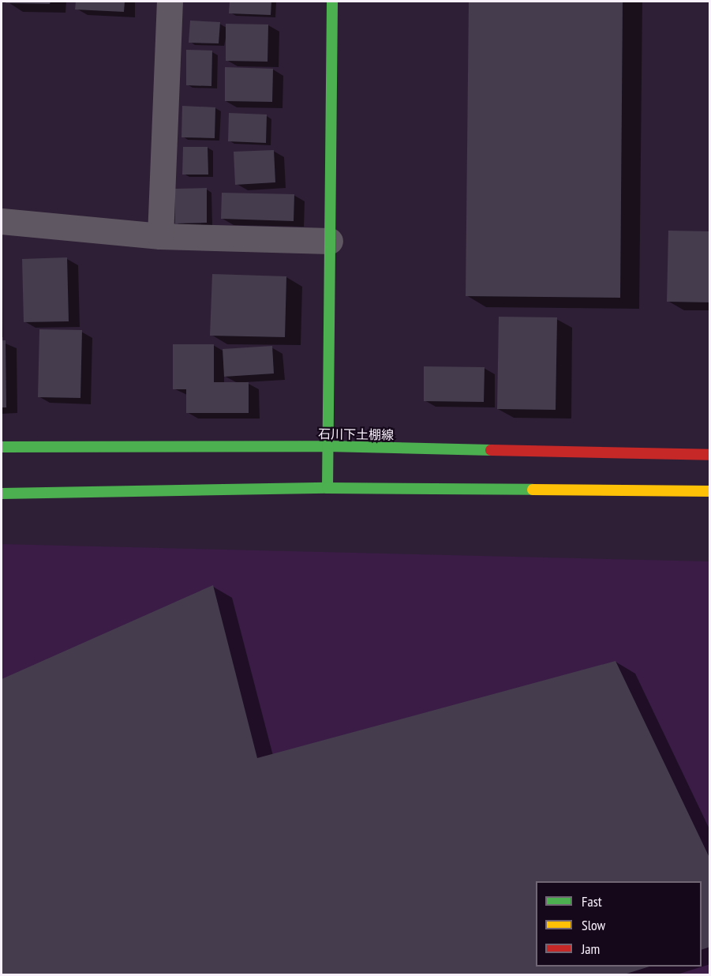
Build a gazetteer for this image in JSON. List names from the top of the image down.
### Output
{
  "streets": {
    "street": ["石川下土棚線"]
  },
  "legend": ["Fast", "Slow", "Jam"]
}
